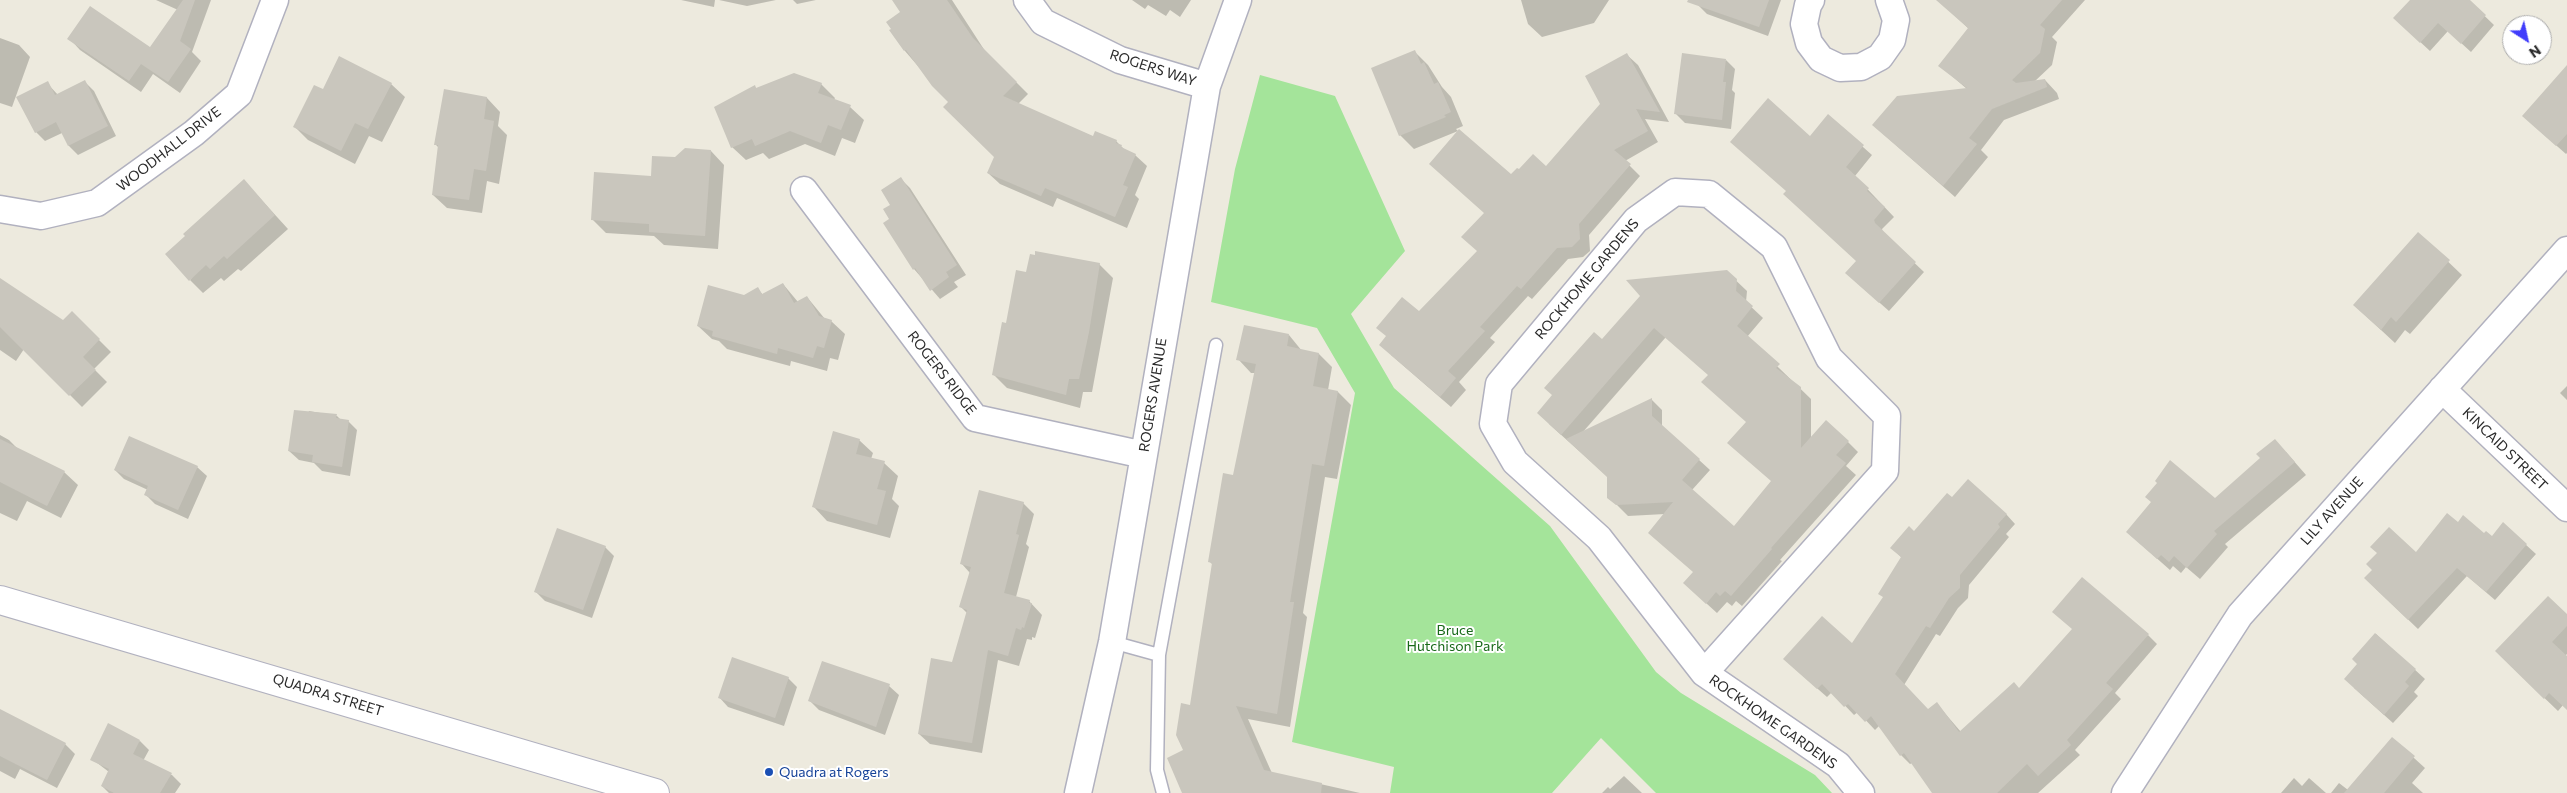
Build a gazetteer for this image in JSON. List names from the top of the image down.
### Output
{
  "streets": {
    "main road": ["QUADRA STREET"],
    "street": [
      "ROGERS WAY",
      "WOODHALL DRIVE",
      "ROCKHOME GARDENS",
      "ROGERS RIDGE",
      "ROGERS AVENUE",
      "KINCAID STREET",
      "LILY AVENUE"
    ]
  },
  "crossings": [
    ["ROGERS WAY", "ROGERS AVENUE"],
    ["ROGERS RIDGE", "ROGERS AVENUE"],
    ["KINCAID STREET", "LILY AVENUE"]
  ],
  "parks": ["Bruce Hutchison Park"],
  "places": ["Quadra at Rogers"],
  "north": "bottom right"
}
